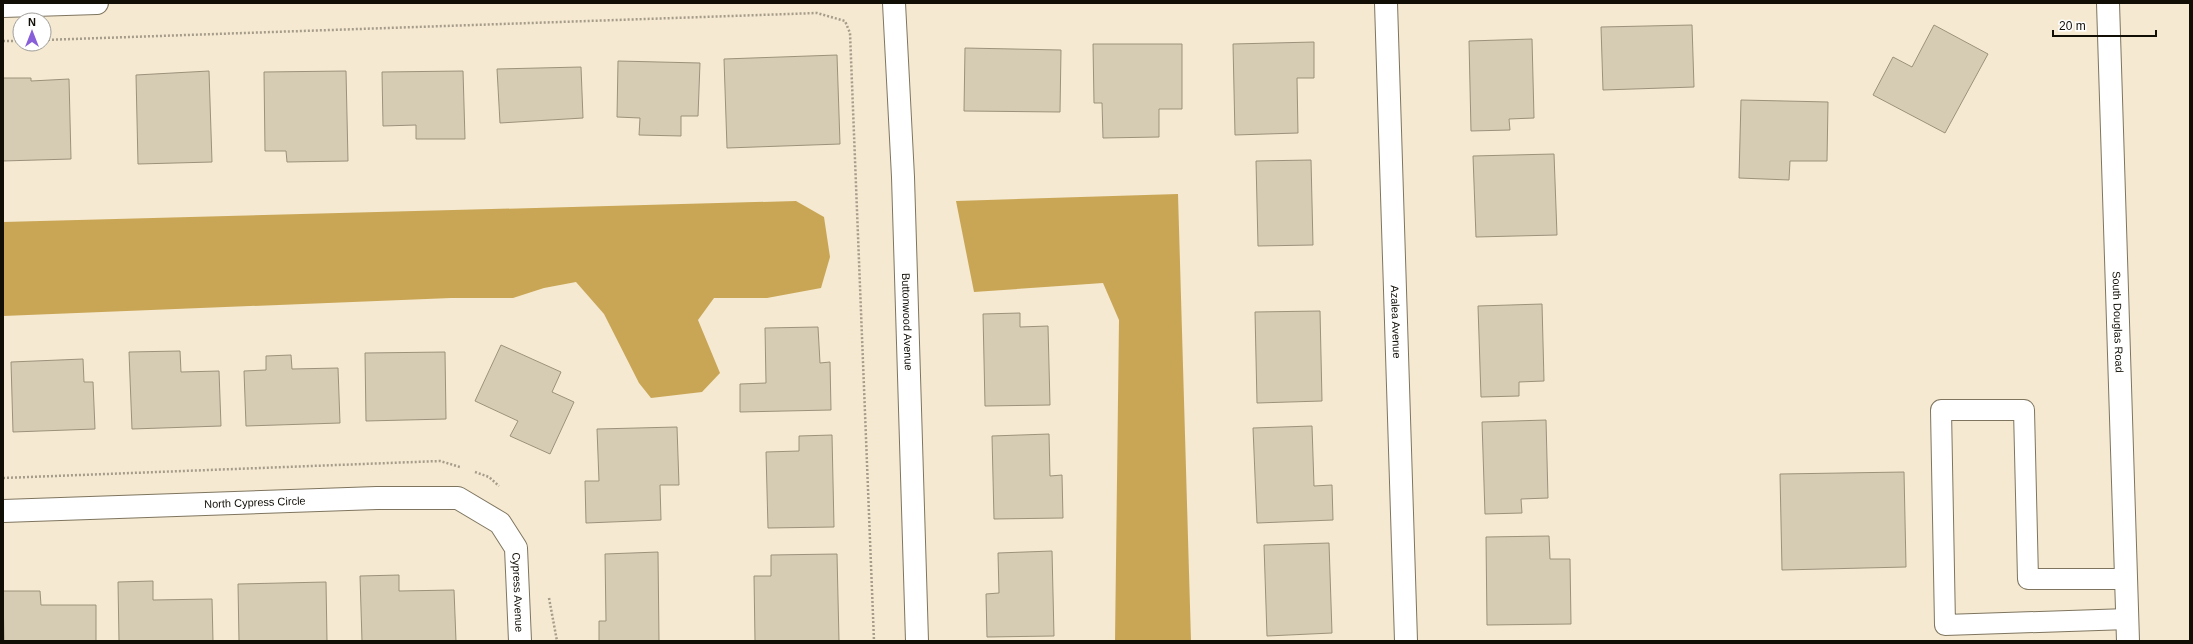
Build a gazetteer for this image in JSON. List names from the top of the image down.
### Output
{
  "streets": {
    "street": [
      "Buttonwood Avenue",
      "Azalea Avenue",
      "South Douglas Road",
      "North Cypress Circle",
      "Cypress Avenue"
    ]
  },
  "crossings": [
    ["North Cypress Circle", "Cypress Avenue"]
  ],
  "scale_bar": "20 m",
  "north": "top"
}
